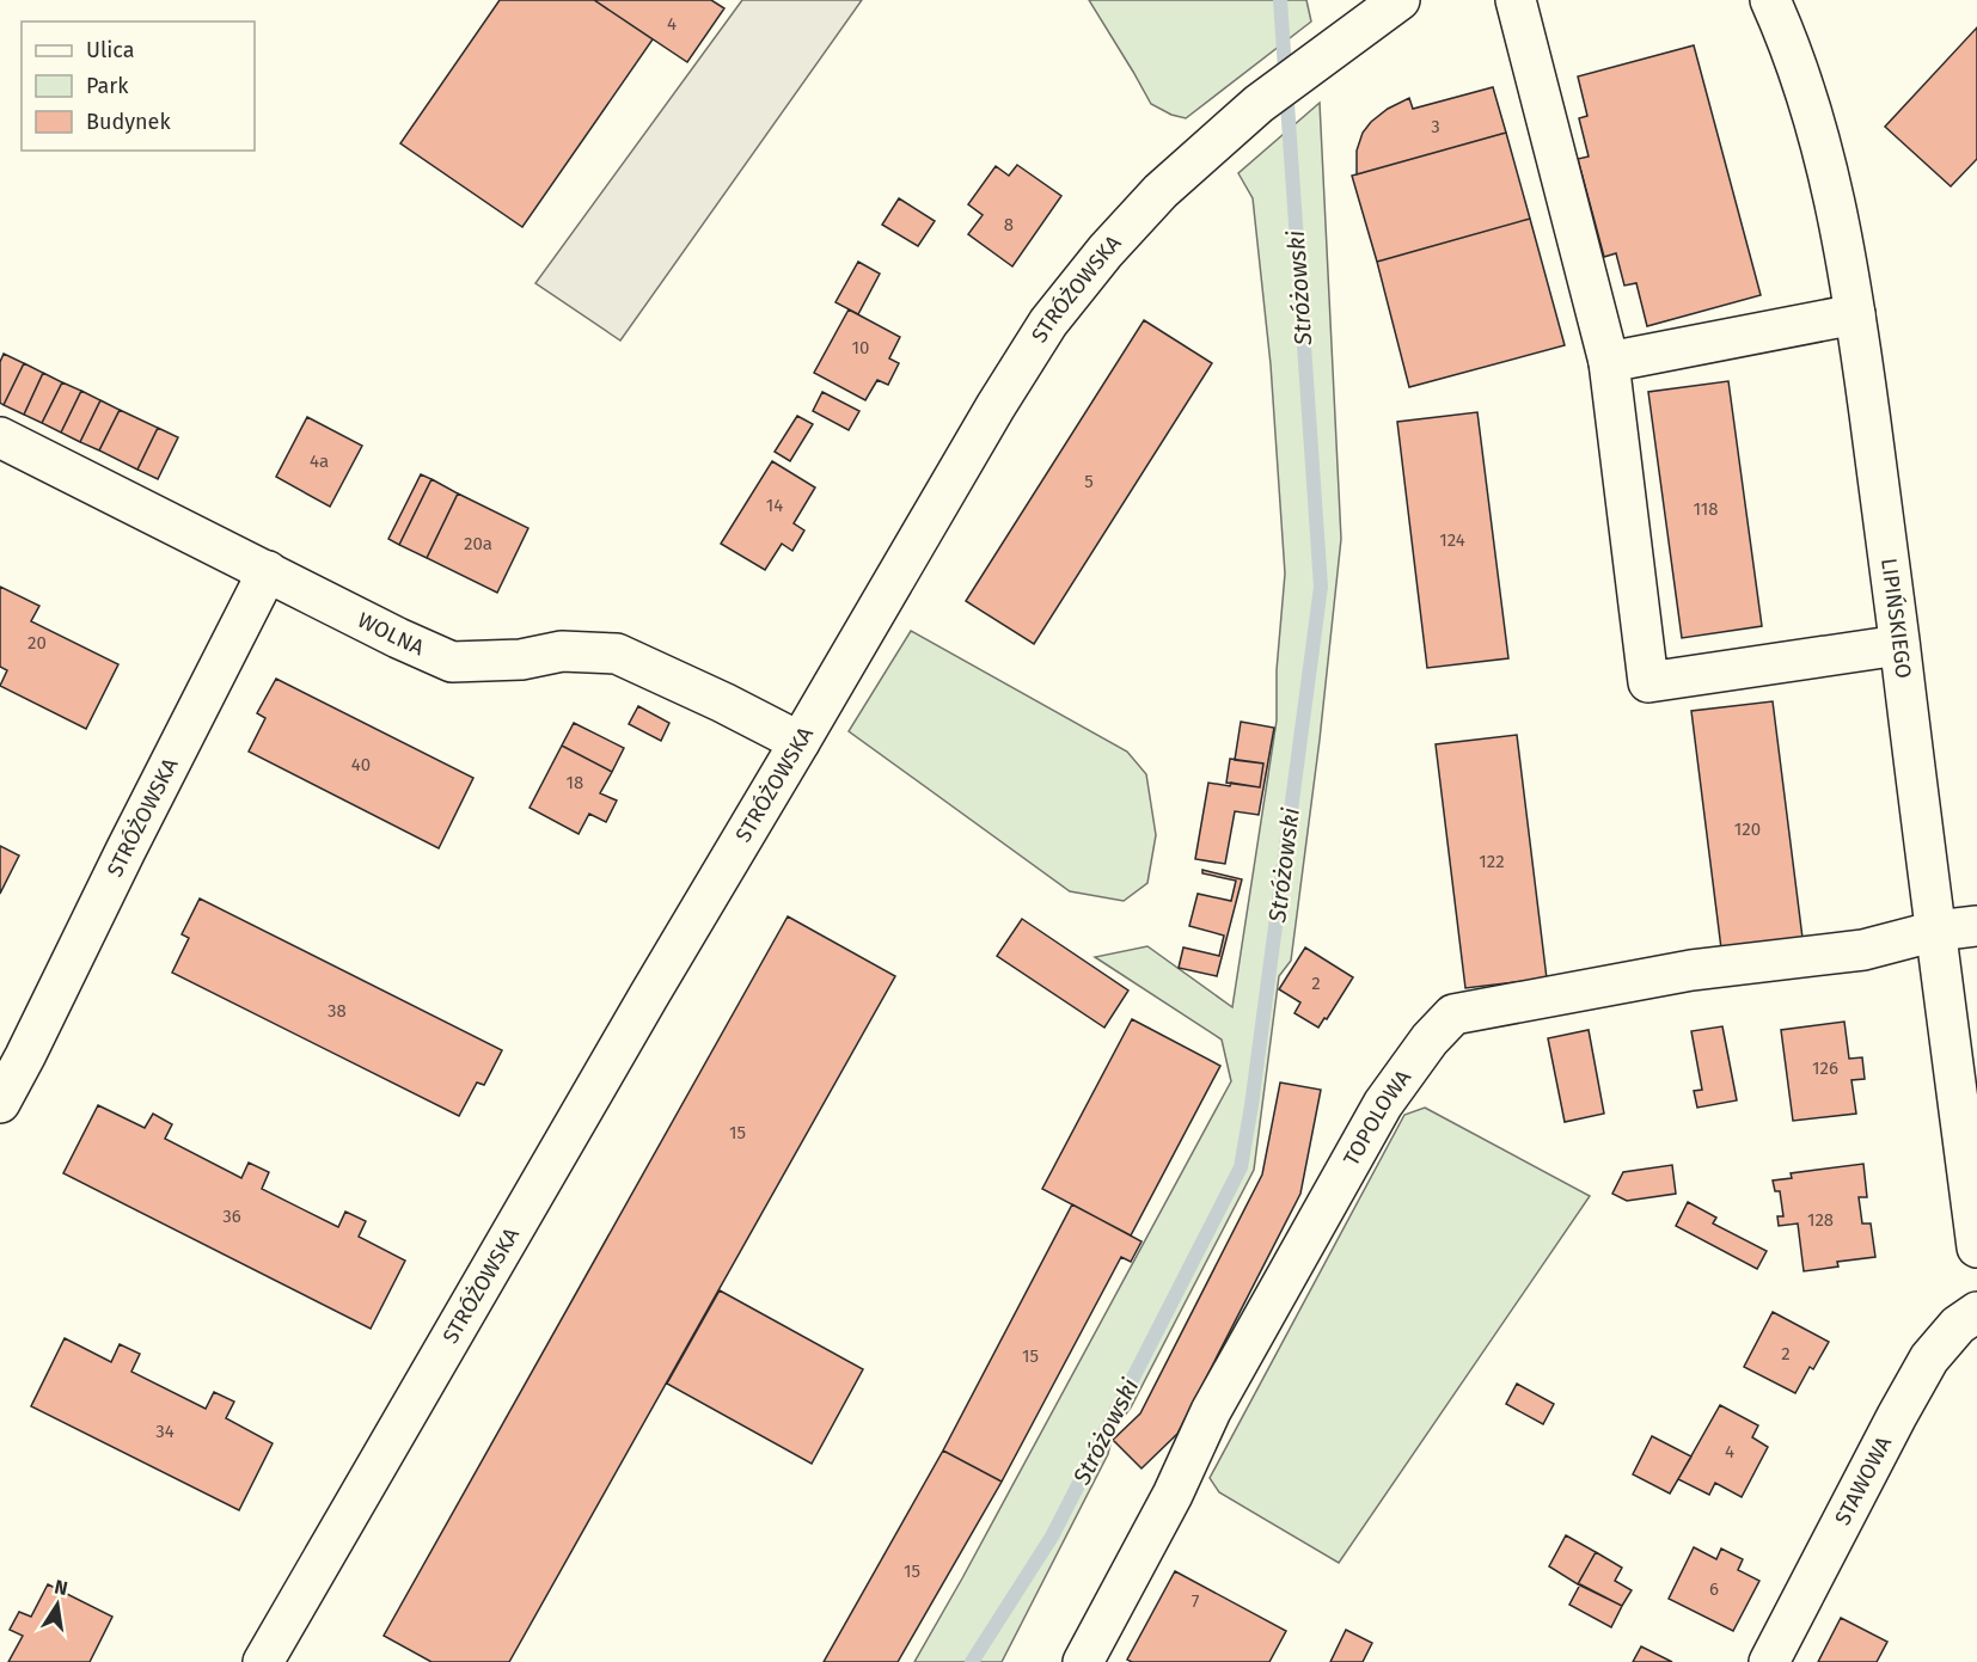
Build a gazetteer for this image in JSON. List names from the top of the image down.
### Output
{
  "streets": {
    "street": [
      "STRÓŻOWSKA",
      "LIPIŃSKIEGO",
      "WOLNA",
      "TOPOLOWA",
      "STAWOWA"
    ]
  },
  "crossings": [
    ["STRÓŻOWSKA", "WOLNA"],
    ["LIPIŃSKIEGO", "TOPOLOWA"]
  ],
  "water": ["Stróżowski"],
  "house_numbers": [
    "4",
    "3",
    "8",
    "10",
    "4a",
    "5",
    "14",
    "118",
    "124",
    "20a",
    "20",
    "40",
    "18",
    "120",
    "122",
    "2",
    "38",
    "126",
    "15",
    "36",
    "128",
    "2",
    "15",
    "34",
    "4",
    "15",
    "6",
    "7"
  ],
  "legend": ["Ulica", "Park", "Budynek"],
  "north": "top"
}
